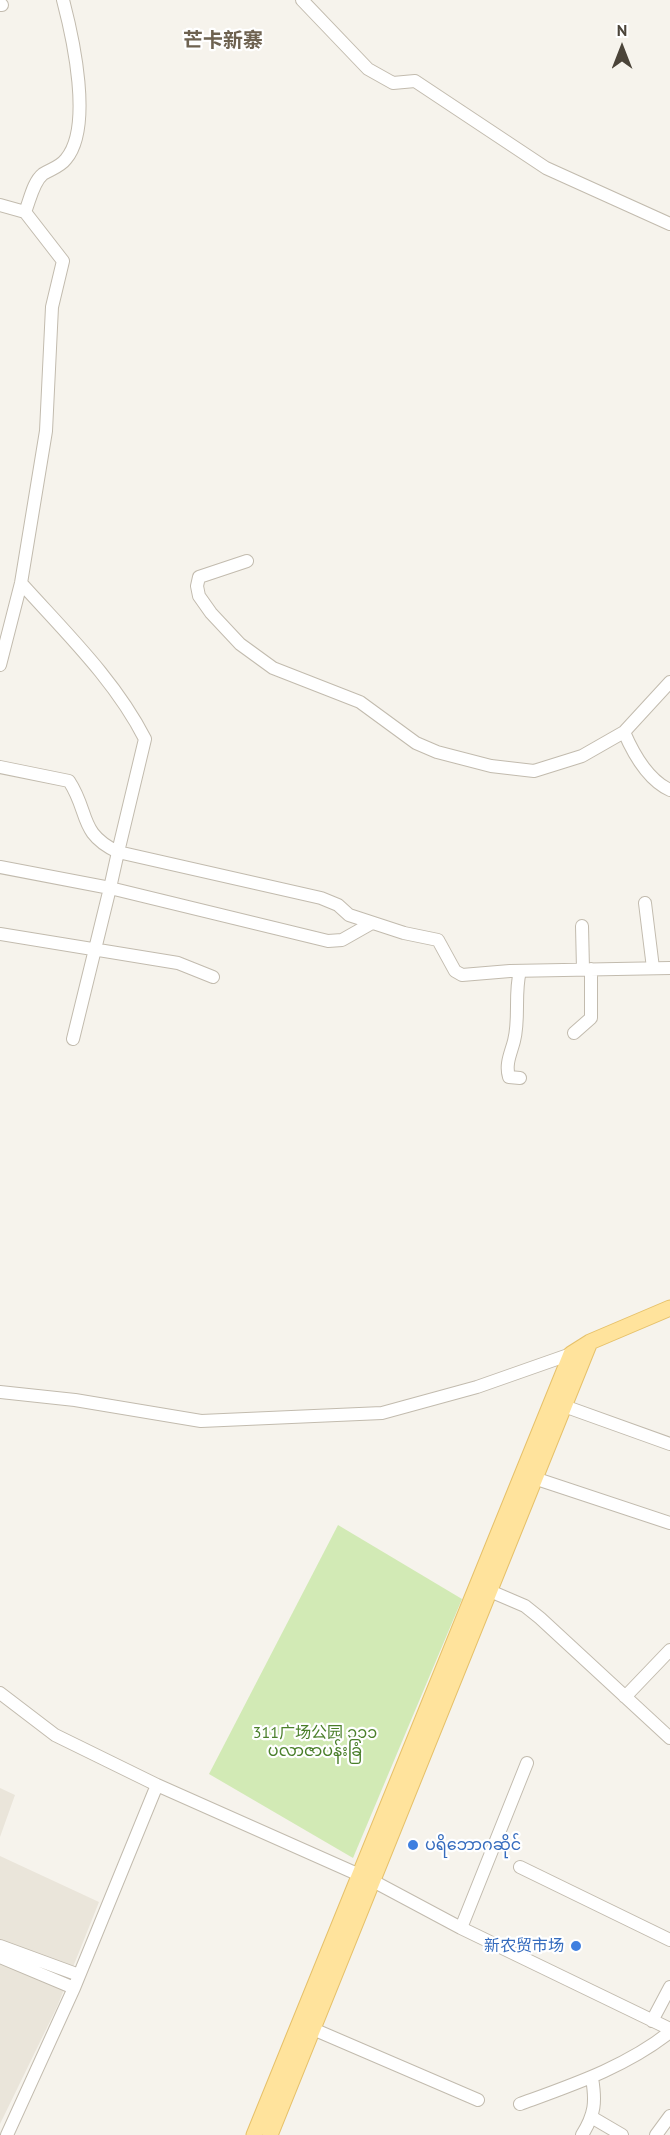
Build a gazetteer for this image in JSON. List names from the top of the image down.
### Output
{
  "districts": ["芒卡新寨"],
  "parks": ["311广场公园 ၃၁၁ ပလာဇာပန်းခြံ"],
  "places": ["ပရိဘောဂဆိုင်", "新农贸市场"],
  "north": "top"
}
